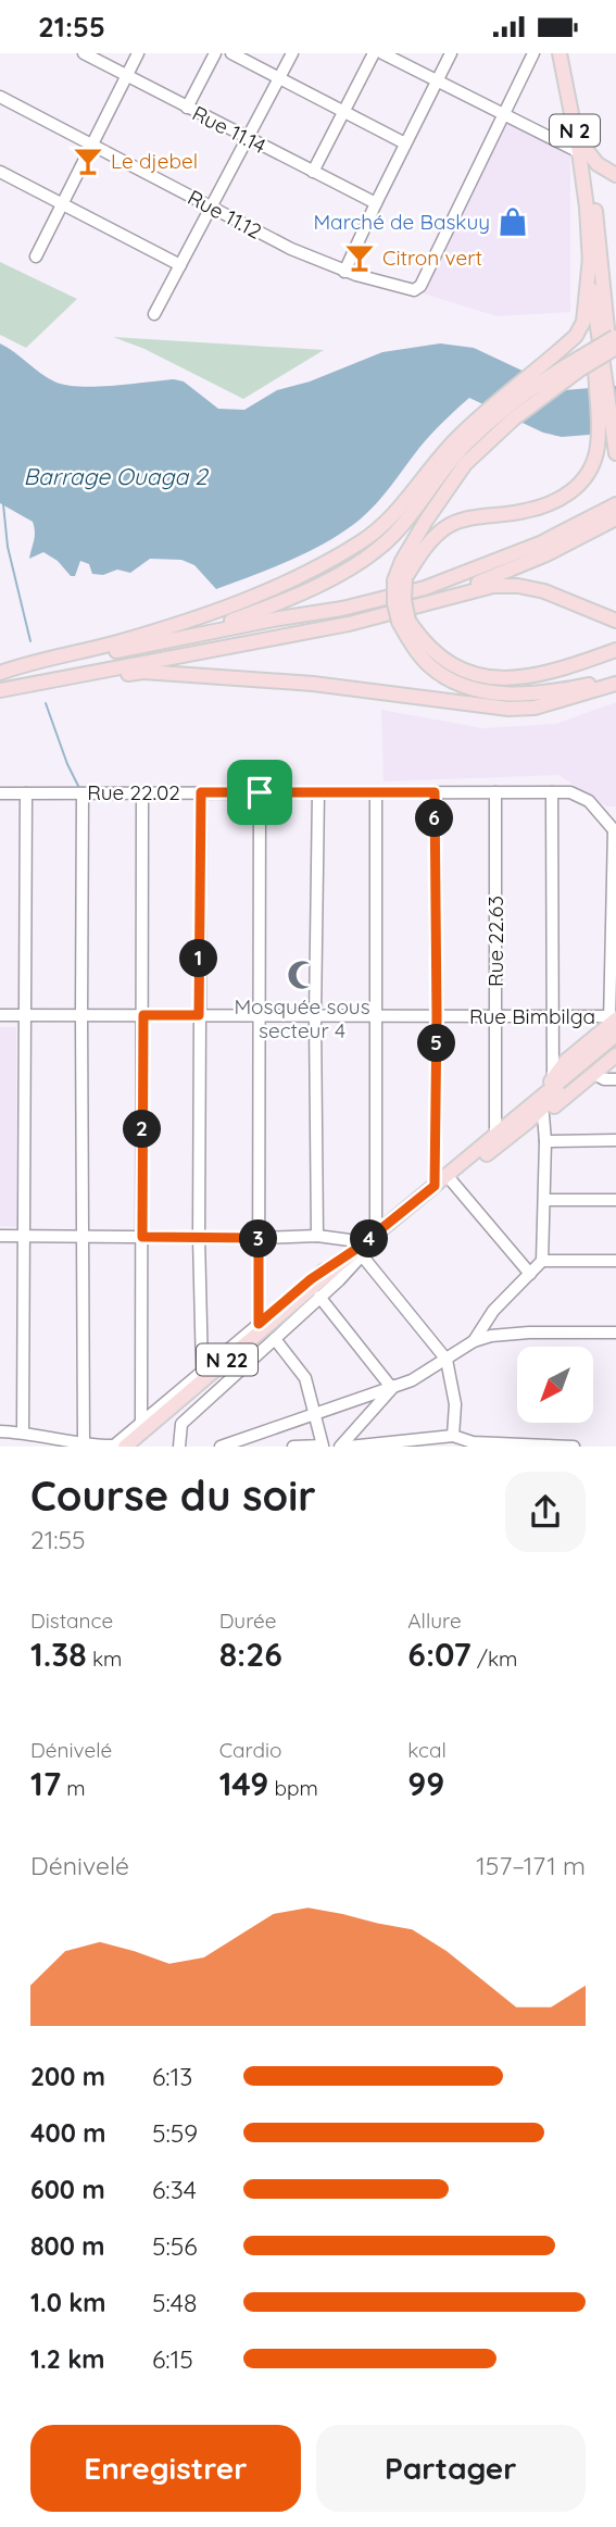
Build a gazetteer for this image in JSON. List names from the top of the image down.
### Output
{
  "streets": {
    "main road": ["N 2", "N 22"],
    "street": [
      "Rue 11.14",
      "Rue 11.12",
      "Rue 22.02",
      "Rue 22.63",
      "Rue Bimbilga"
    ]
  },
  "crossings": [
    ["Rue 22.02", "Rue 22.63"],
    ["Rue 22.63", "Rue Bimbilga"],
    ["Rue 22.63", "N 22"],
    ["Rue Bimbilga", "N 22"]
  ],
  "water": ["Barrage Ouaga 2"],
  "places": {
    "bar": ["Le djebel", "Citron vert"],
    "shop": ["Marché de Baskuy"],
    "mosque": ["Mosquée sous secteur 4"]
  },
  "north": "bottom left",
  "page": {
    "status": "21:55",
    "pins": [
      "6",
      "1",
      "5",
      "2",
      "3",
      "4"
    ],
    "heading": ["Course du soir", "21:55"],
    "stats": [
      ["Distance", "1.38 km"],
      ["Durée", "8:26"],
      ["Allure", "6:07 /km"],
      ["Dénivelé", "17 m"],
      ["Cardio", "149 bpm"],
      ["kcal", "99"]
    ],
    "chart": ["Dénivelé", "157–171 m"],
    "list": [
      {
        "name": "200 m",
        "note": "6:13"
      },
      {
        "name": "400 m",
        "note": "5:59"
      },
      {
        "name": "600 m",
        "note": "6:34"
      },
      {
        "name": "800 m",
        "note": "5:56"
      },
      {
        "name": "1.0 km",
        "note": "5:48"
      },
      {
        "name": "1.2 km",
        "note": "6:15"
      }
    ],
    "buttons": ["Enregistrer", "Partager"]
  }
}
